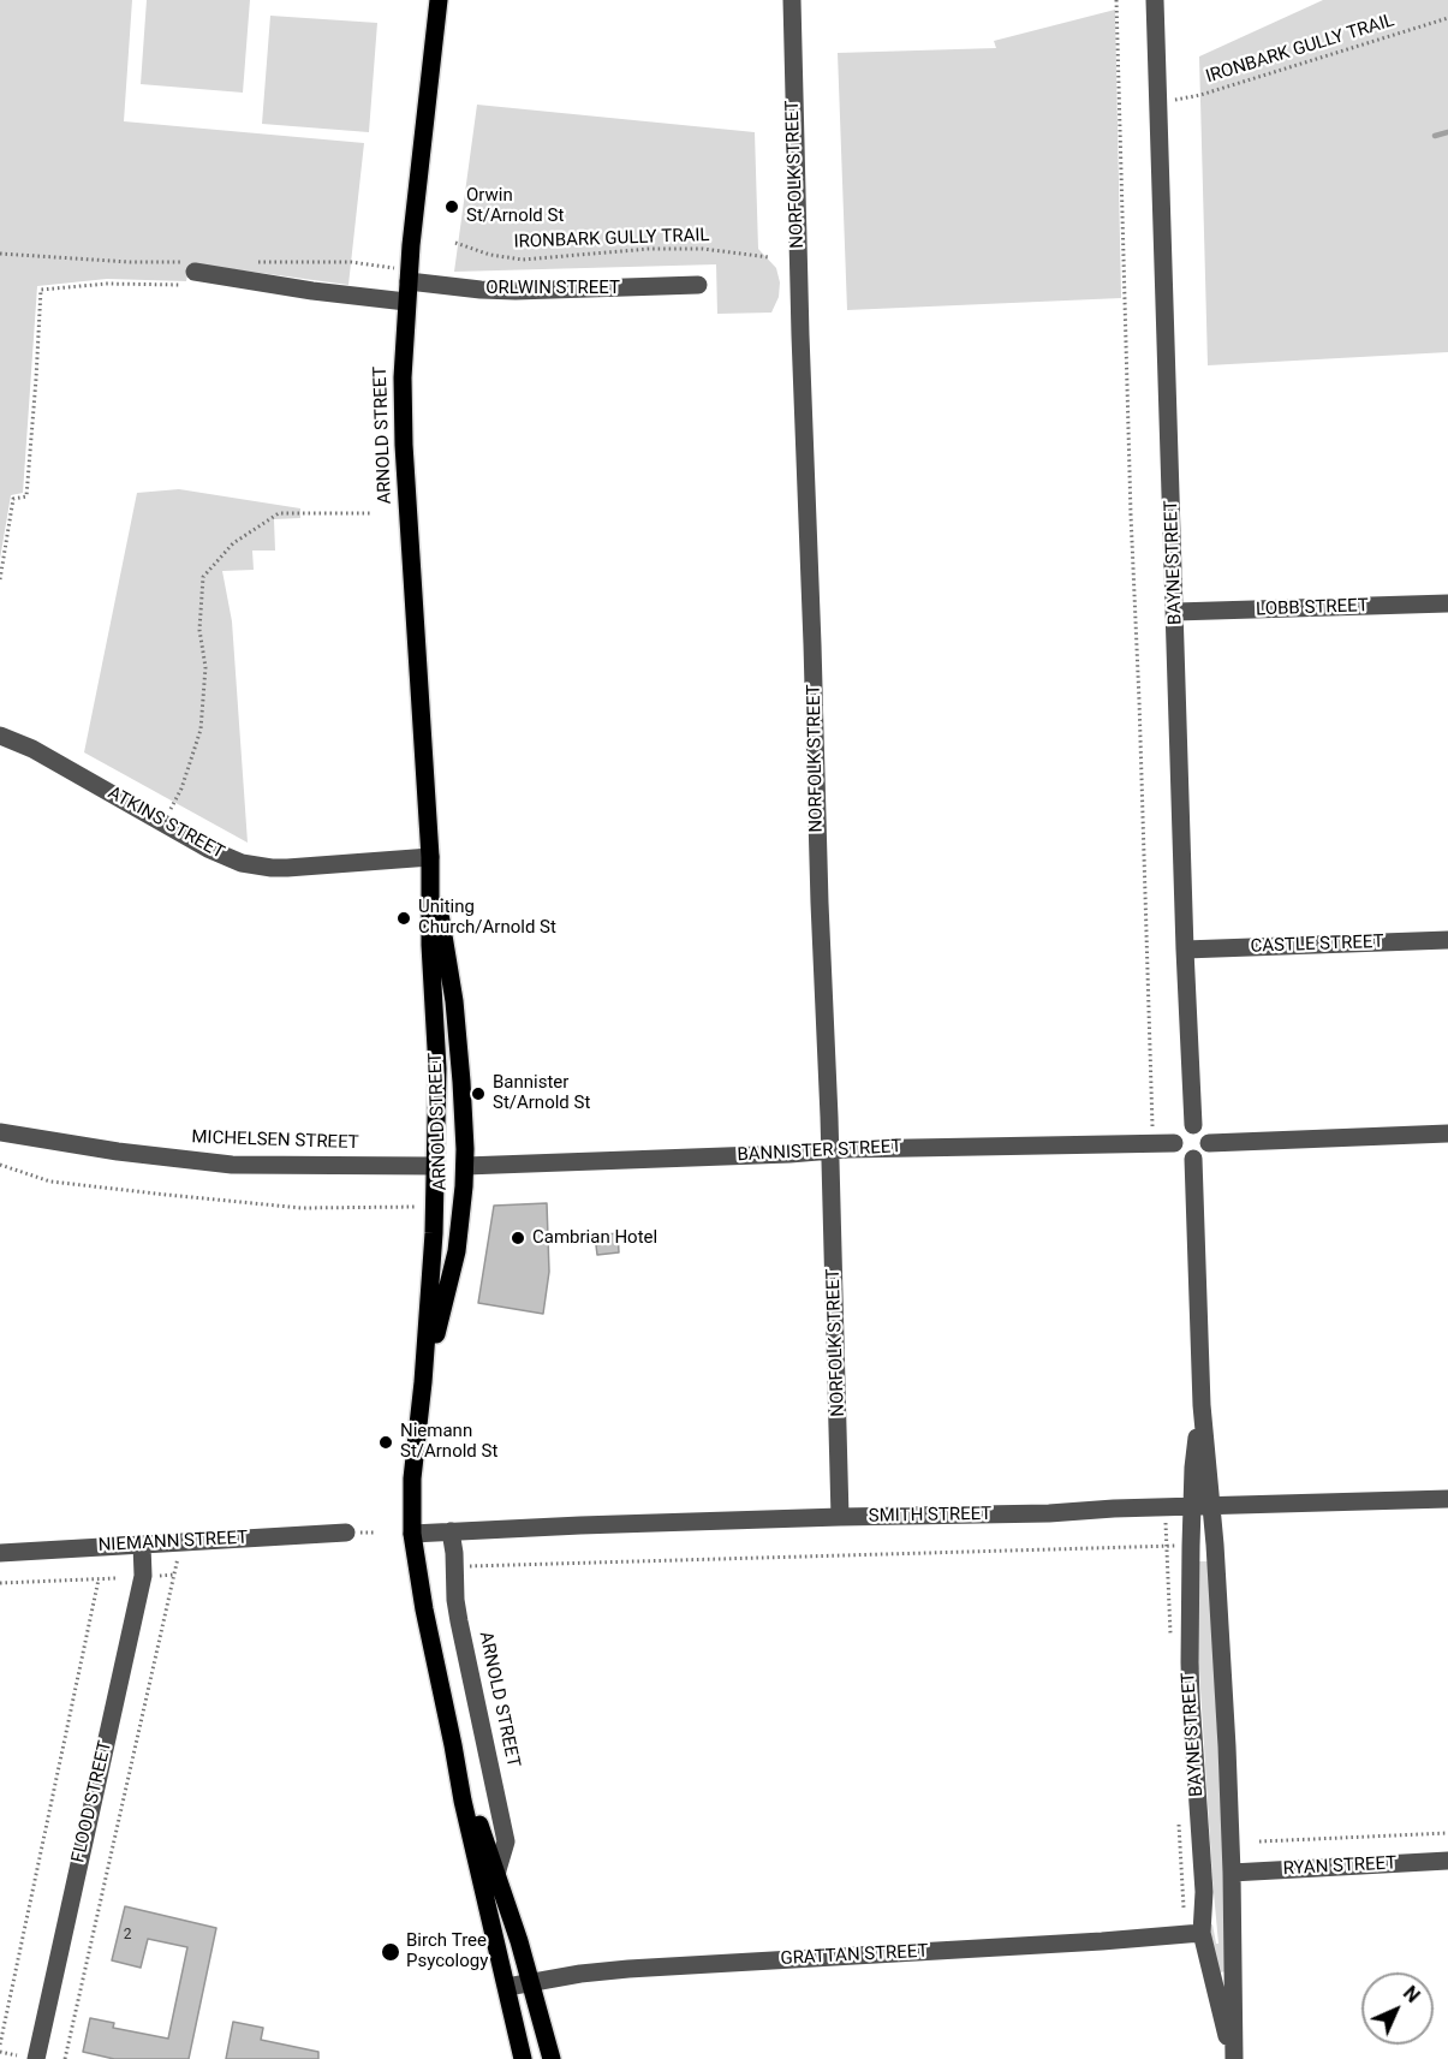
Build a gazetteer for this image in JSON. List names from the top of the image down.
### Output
{
  "streets": {
    "main road": ["ARNOLD STREET", "MICHELSEN STREET"],
    "street": [
      "NORFOLK STREET",
      "ORLWIN STREET",
      "BAYNE STREET",
      "LOBB STREET",
      "ATKINS STREET",
      "CASTLE STREET",
      "BANNISTER STREET",
      "SMITH STREET",
      "NIEMANN STREET",
      "FLOOD STREET",
      "RYAN STREET",
      "GRATTAN STREET"
    ],
    "path": ["IRONBARK GULLY TRAIL"]
  },
  "crossings": [
    ["IRONBARK GULLY TRAIL", "BAYNE STREET"],
    ["NORFOLK STREET", "BANNISTER STREET"],
    ["NORFOLK STREET", "SMITH STREET"],
    ["ORLWIN STREET", "ARNOLD STREET"],
    ["ARNOLD STREET", "ATKINS STREET"],
    ["ARNOLD STREET", "MICHELSEN STREET"],
    ["ARNOLD STREET", "BANNISTER STREET"],
    ["ARNOLD STREET", "SMITH STREET"],
    ["ARNOLD STREET", "GRATTAN STREET"],
    ["BAYNE STREET", "LOBB STREET"],
    ["BAYNE STREET", "CASTLE STREET"],
    ["BAYNE STREET", "BANNISTER STREET"],
    ["BAYNE STREET", "SMITH STREET"],
    ["BAYNE STREET", "RYAN STREET"],
    ["BAYNE STREET", "GRATTAN STREET"],
    ["MICHELSEN STREET", "BANNISTER STREET"],
    ["NIEMANN STREET", "FLOOD STREET"]
  ],
  "places": [
    "Orwin St/Arnold St",
    "Uniting Church/Arnold St",
    "Bannister St/Arnold St",
    "Cambrian Hotel",
    "Niemann St/Arnold St",
    "Birch Tree Psycology"
  ],
  "house_numbers": ["2"],
  "north": "top right"
}
